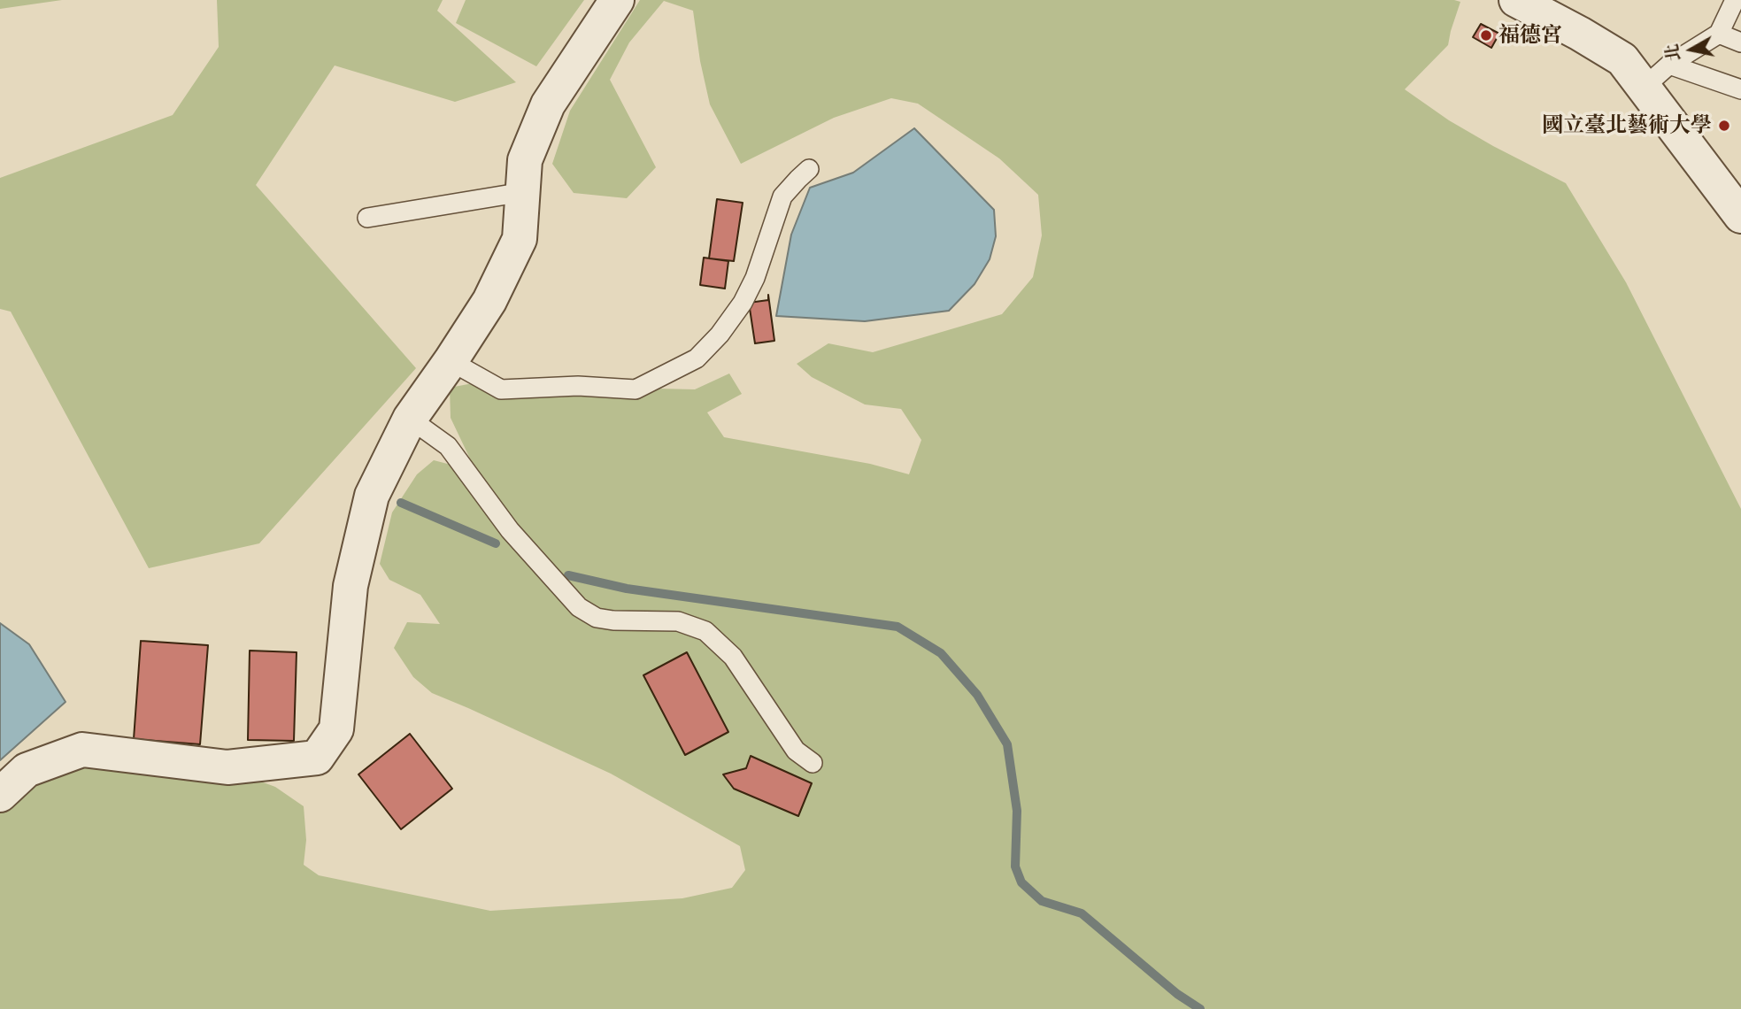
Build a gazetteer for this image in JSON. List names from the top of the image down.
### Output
{
  "places": ["福德宮", "國立臺北藝術大學"],
  "north": "left"
}
